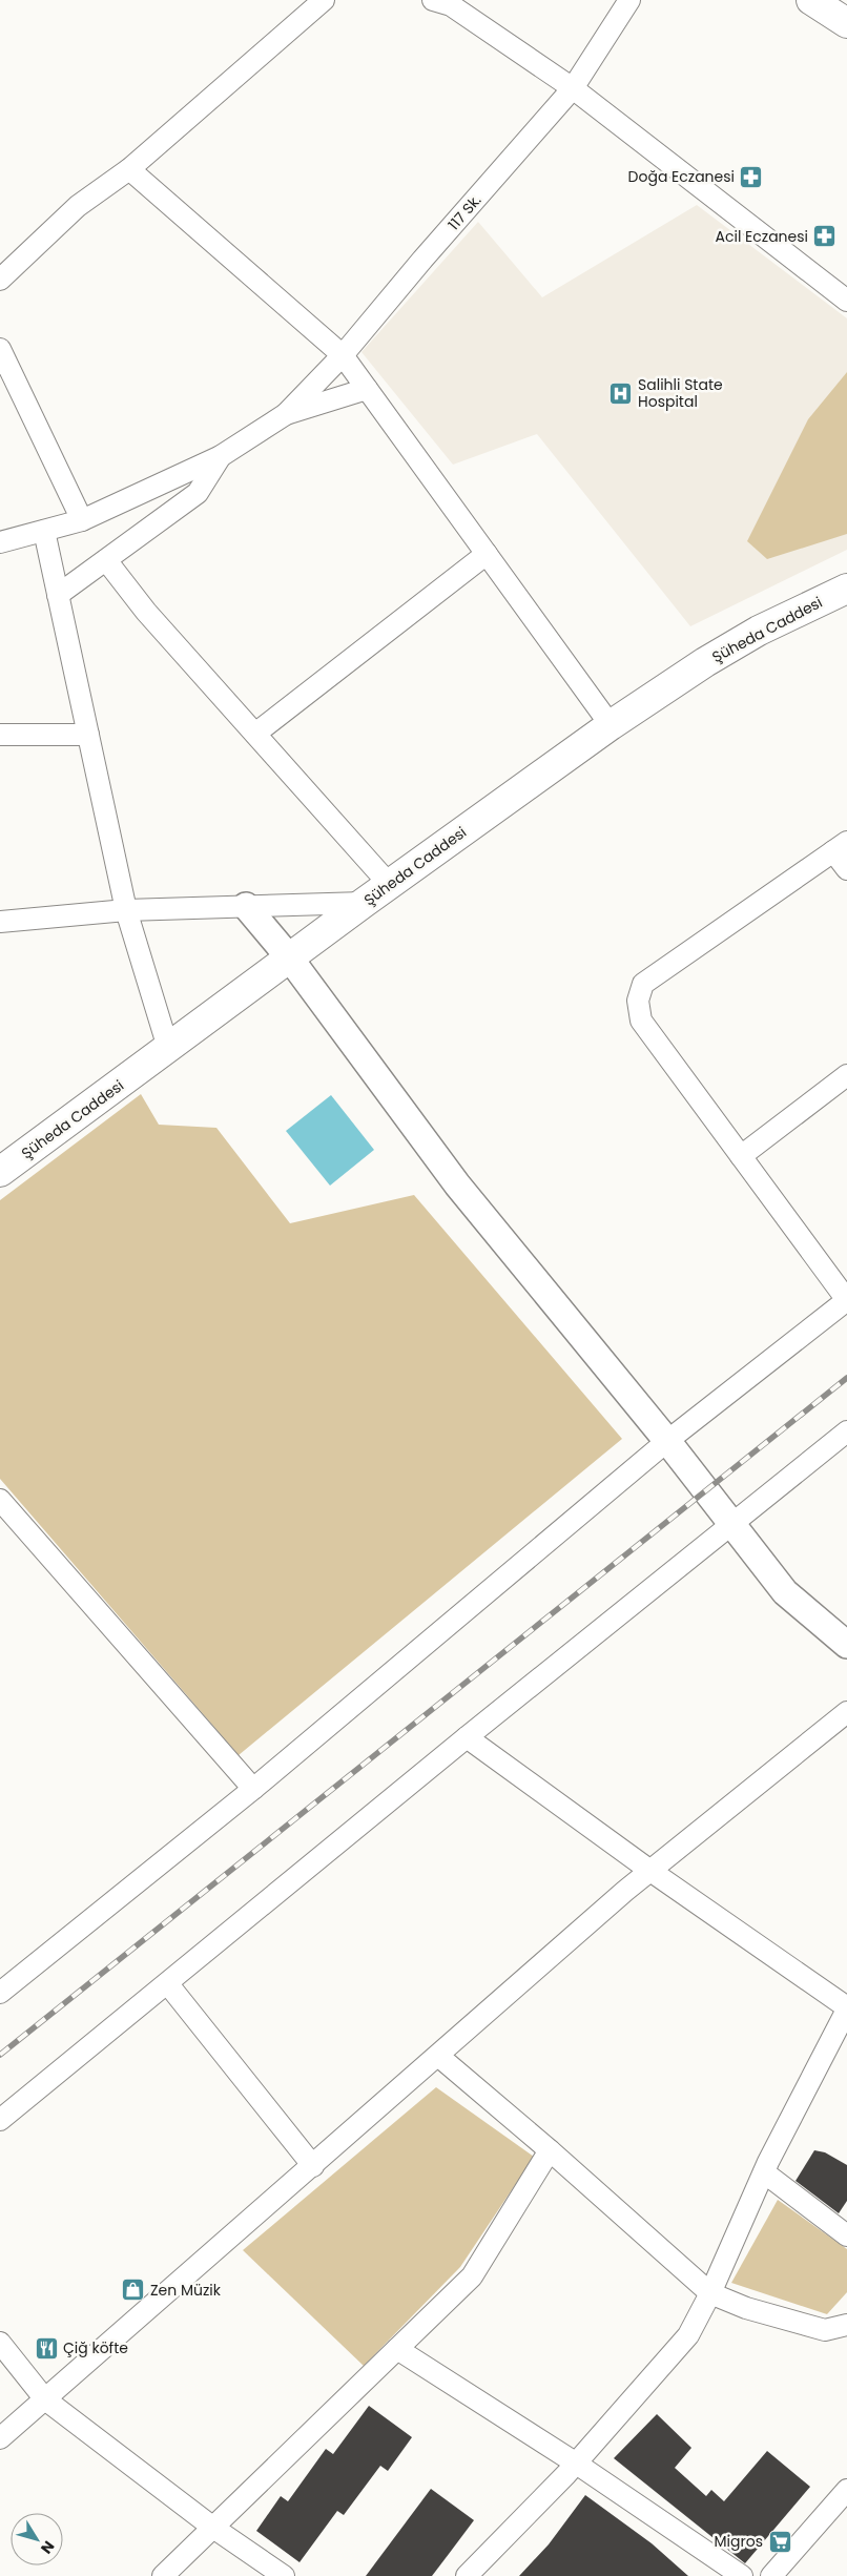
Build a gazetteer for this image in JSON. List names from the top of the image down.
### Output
{
  "streets": {
    "main road": ["Şüheda Caddesi"],
    "street": ["117 Sk."]
  },
  "places": {
    "pharmacy": ["Doğa Eczanesi", "Acil Eczanesi"],
    "hospital": ["Salihli State Hospital"],
    "shop": ["Zen Müzik"],
    "restaurant": ["Çiğ köfte"],
    "supermarket": ["Migros"]
  },
  "north": "bottom right"
}
